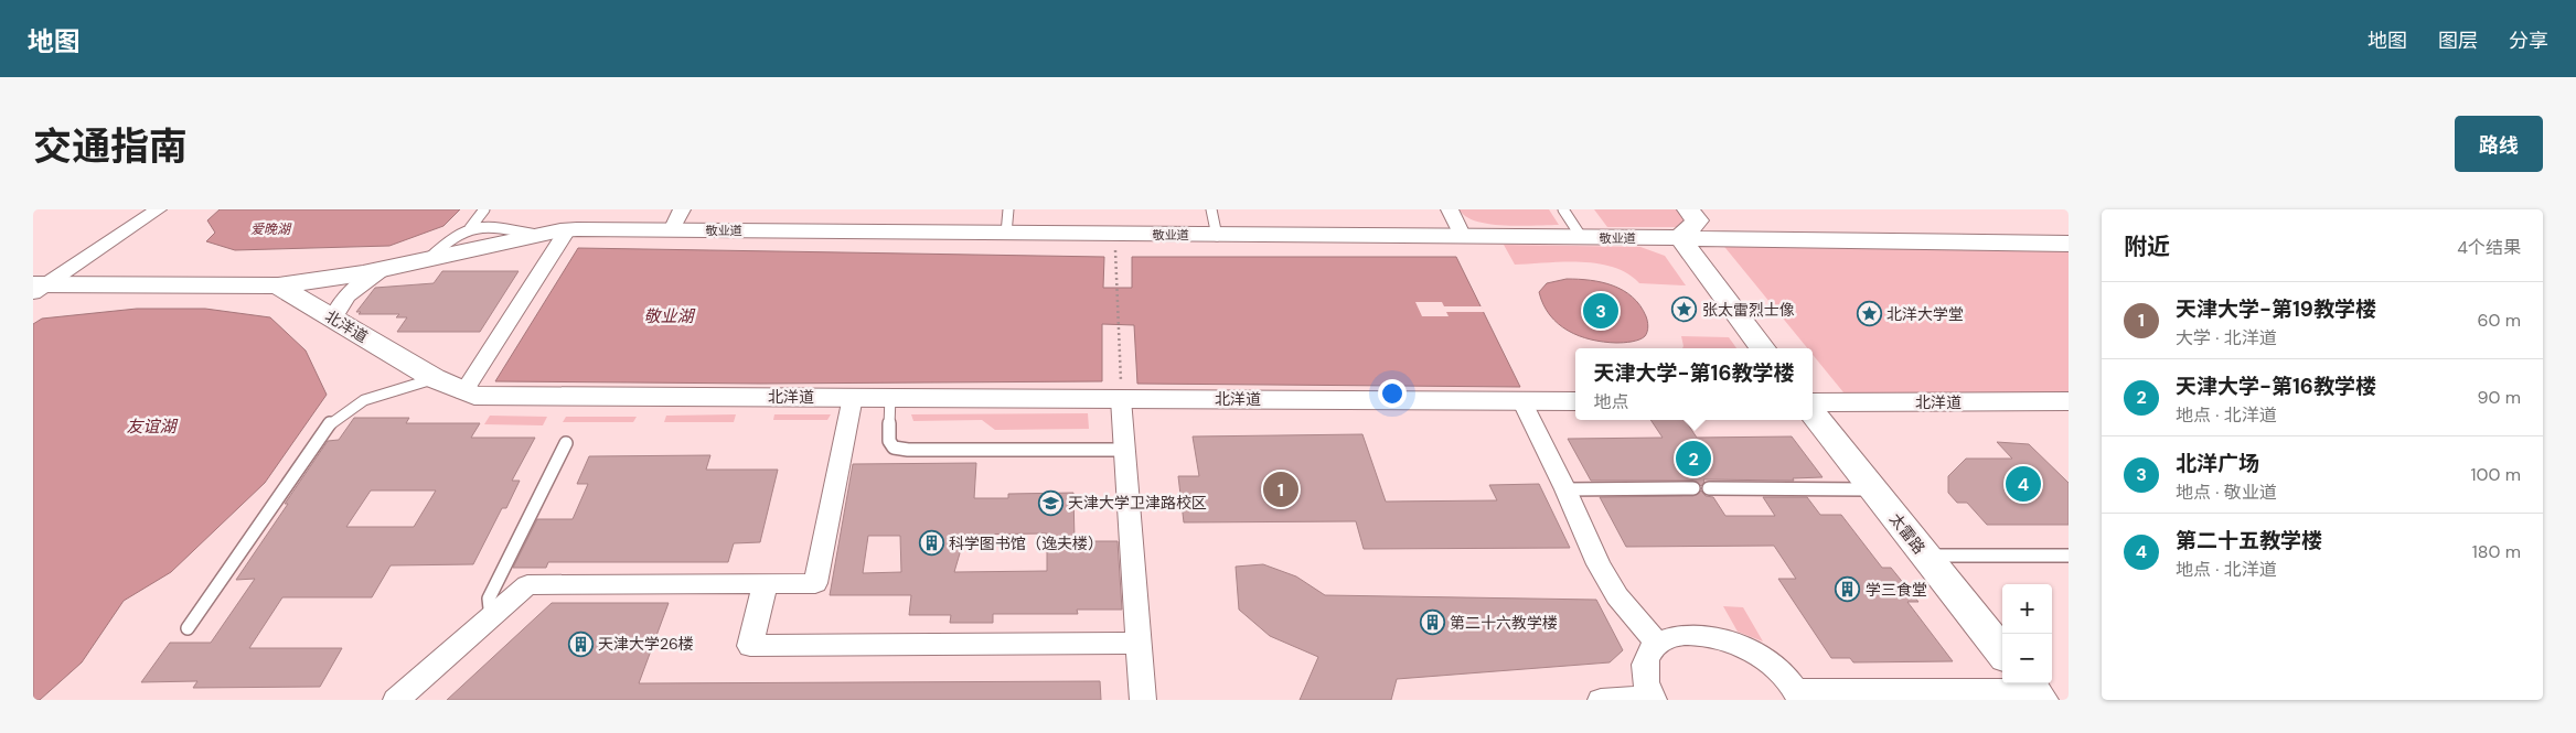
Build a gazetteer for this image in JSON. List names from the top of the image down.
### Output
{
  "streets": {
    "street": ["敬业道", "北洋道", "太雷路"]
  },
  "crossings": [
    ["敬业道", "北洋道"]
  ],
  "water": ["爱晚湖", "敬业湖", "友谊湖"],
  "places": {
    "place": ["张太雷烈士像", "北洋大学堂"],
    "school or university": ["天津大学卫津路校区"],
    "building": [
      "科学图书馆（逸夫楼）",
      "学三食堂",
      "第二十六教学楼",
      "天津大学26楼"
    ]
  },
  "page": {
    "header": "地图",
    "nav": ["地图", "图层", "分享"],
    "title": "交通指南",
    "buttons": "路线",
    "heading": ["附近", "4个结果"],
    "list": [
      {
        "mark": "1",
        "name": "天津大学-第19教学楼",
        "note": "大学 · 北洋道",
        "value": "60 m"
      },
      {
        "mark": "2",
        "name": "天津大学-第16教学楼",
        "note": "地点 · 北洋道",
        "value": "90 m"
      },
      {
        "mark": "3",
        "name": "北洋广场",
        "note": "地点 · 敬业道",
        "value": "100 m"
      },
      {
        "mark": "4",
        "name": "第二十五教学楼",
        "note": "地点 · 北洋道",
        "value": "180 m"
      }
    ],
    "pins": [
      "3",
      "2",
      "4",
      "1"
    ],
    "popup": ["天津大学-第16教学楼", "地点"],
    "map_buttons": ["+", "−"]
  }
}
